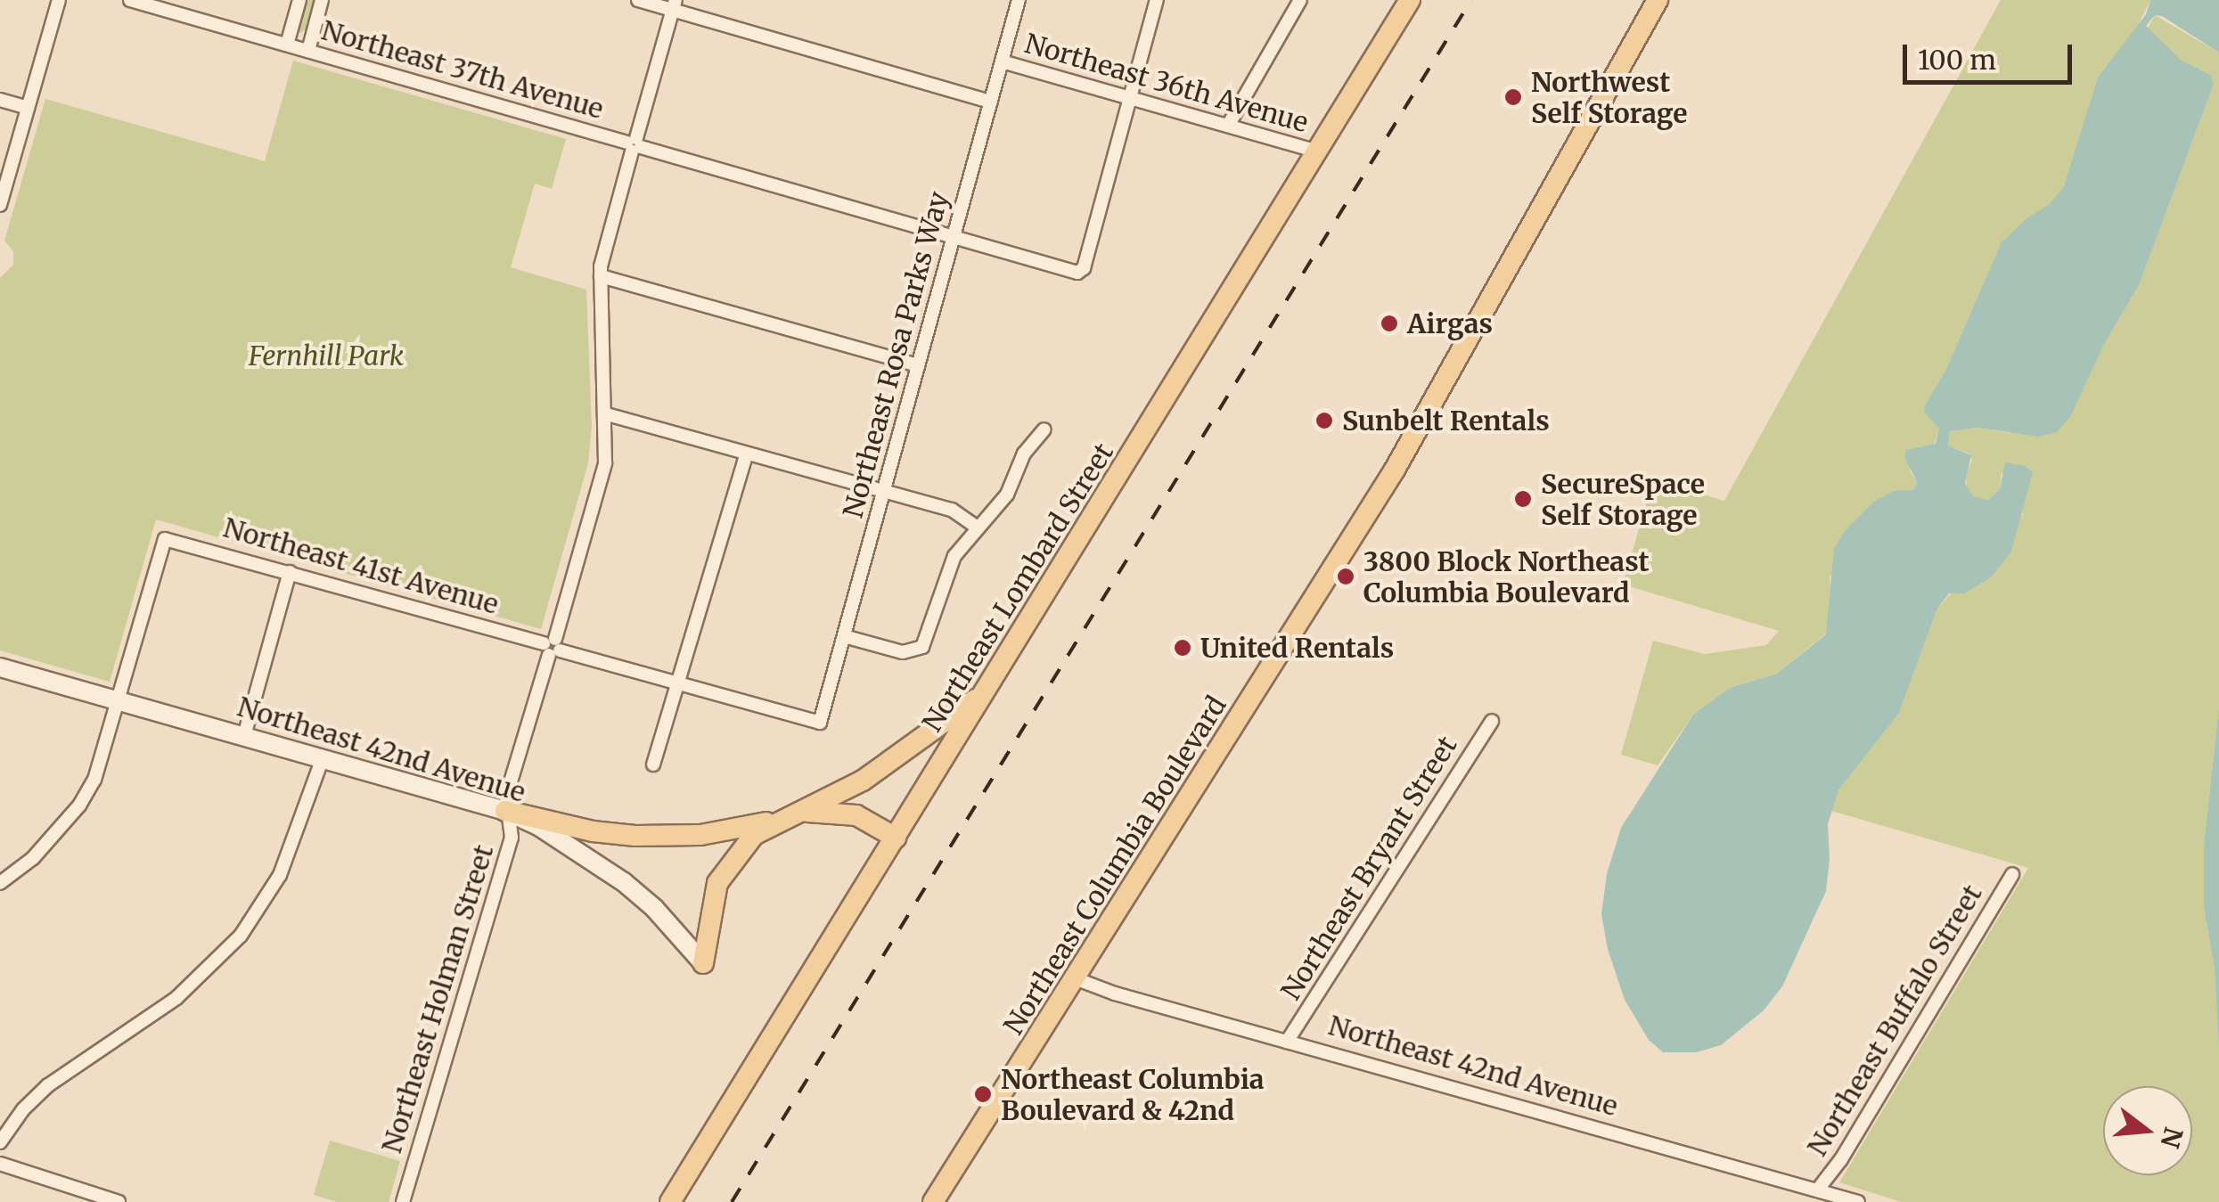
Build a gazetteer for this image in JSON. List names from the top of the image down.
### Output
{
  "streets": {
    "main road": ["Northeast Lombard Street", "Northeast Columbia Boulevard"],
    "street": [
      "Northeast 37th Avenue",
      "Northeast 36th Avenue",
      "Northeast Rosa Parks Way",
      "Northeast 41st Avenue",
      "Northeast 42nd Avenue",
      "Northeast Bryant Street",
      "Northeast Holman Street",
      "Northeast Buffalo Street"
    ]
  },
  "crossings": [
    ["Northeast 37th Avenue", "Northeast 36th Avenue"],
    ["Northeast 37th Avenue", "Northeast Rosa Parks Way"],
    ["Northeast 37th Avenue", "Northeast Holman Street"],
    ["Northeast 36th Avenue", "Northeast Rosa Parks Way"],
    ["Northeast 36th Avenue", "Northeast Lombard Street"],
    ["Northeast Rosa Parks Way", "Northeast 41st Avenue"],
    ["Northeast 41st Avenue", "Northeast 42nd Avenue"],
    ["Northeast 41st Avenue", "Northeast Holman Street"],
    ["Northeast 42nd Avenue", "Northeast Columbia Boulevard"],
    ["Northeast 42nd Avenue", "Northeast Bryant Street"],
    ["Northeast 42nd Avenue", "Northeast Holman Street"],
    ["Northeast 42nd Avenue", "Northeast Buffalo Street"]
  ],
  "parks": ["Fernhill Park"],
  "places": [
    "Northwest Self Storage",
    "Airgas",
    "Sunbelt Rentals",
    "SecureSpace Self Storage",
    "3800 Block Northeast Columbia Boulevard",
    "United Rentals",
    "Northeast Columbia Boulevard & 42nd"
  ],
  "scale_bar": "100 m",
  "north": "right"
}
